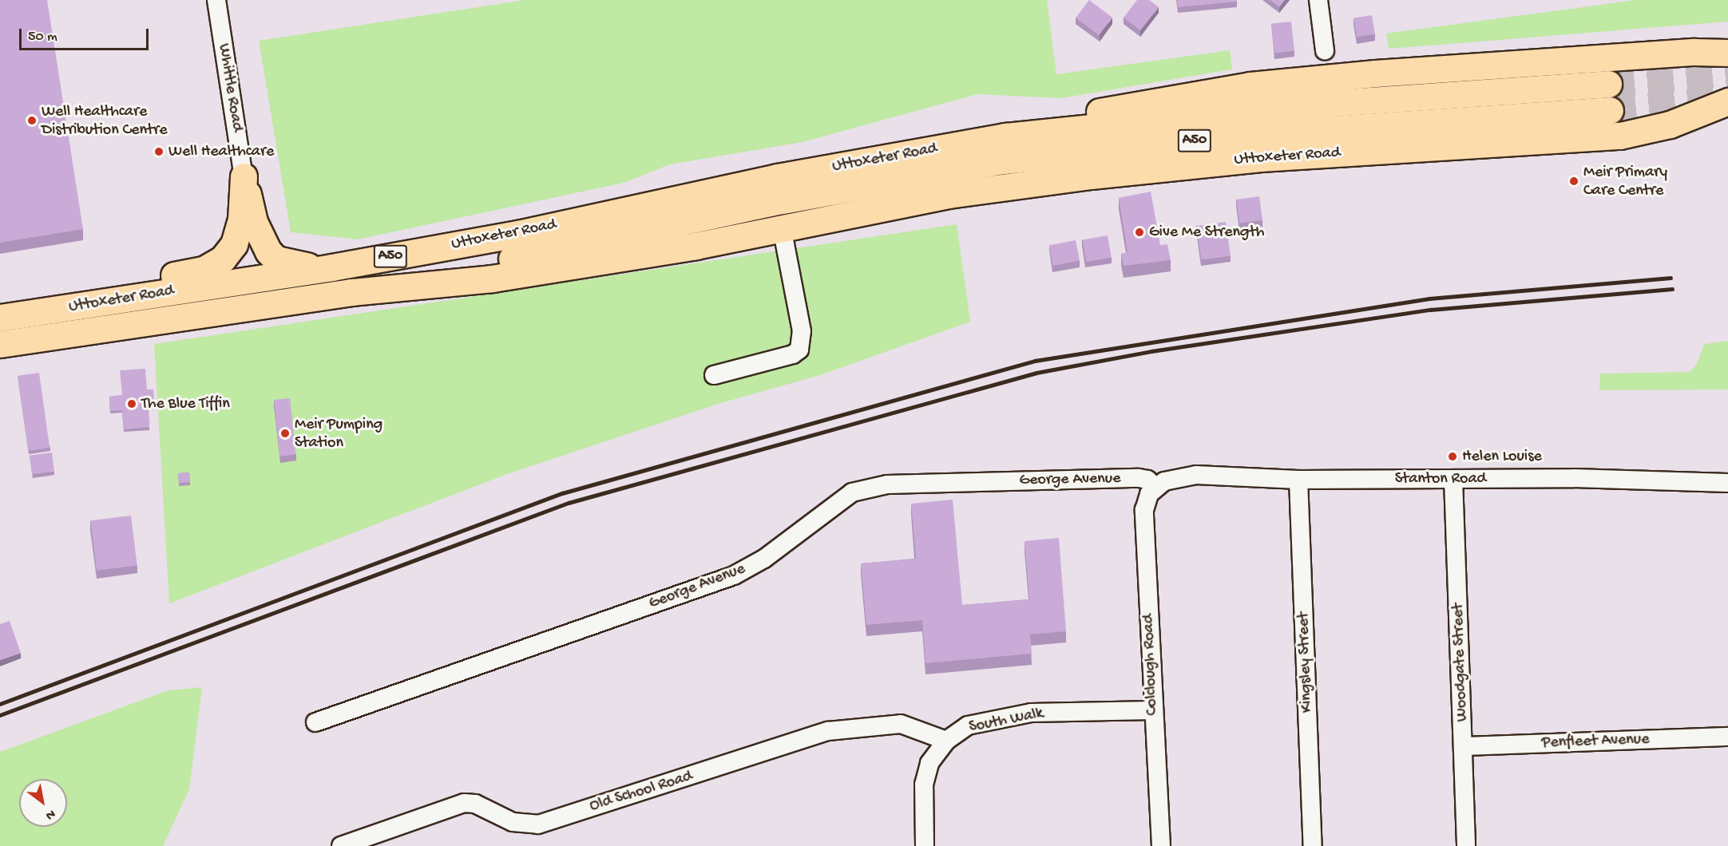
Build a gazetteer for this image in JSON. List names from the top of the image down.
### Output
{
  "streets": {
    "highway": ["A50", "Uttoxeter Road"],
    "street": [
      "Whittle Road",
      "Stanton Road",
      "George Avenue",
      "Kingsley Street",
      "Woodgate Street",
      "Colclough Road",
      "South Walk",
      "Penfleet Avenue",
      "Old School Road"
    ]
  },
  "crossings": [
    ["A50", "Uttoxeter Road"],
    ["Stanton Road", "George Avenue"],
    ["Stanton Road", "Kingsley Street"],
    ["Stanton Road", "Woodgate Street"],
    ["Stanton Road", "Colclough Road"],
    ["George Avenue", "Colclough Road"],
    ["Woodgate Street", "Penfleet Avenue"],
    ["Colclough Road", "South Walk"],
    ["South Walk", "Old School Road"]
  ],
  "places": [
    "Well Healthcare Distribution Centre",
    "Well Healthcare",
    "Meir Primary Care Centre",
    "Give Me Strength",
    "The Blue Tiffin",
    "Meir Pumping Station",
    "Helen Louise"
  ],
  "scale_bar": "50 m",
  "north": "bottom right"
}
